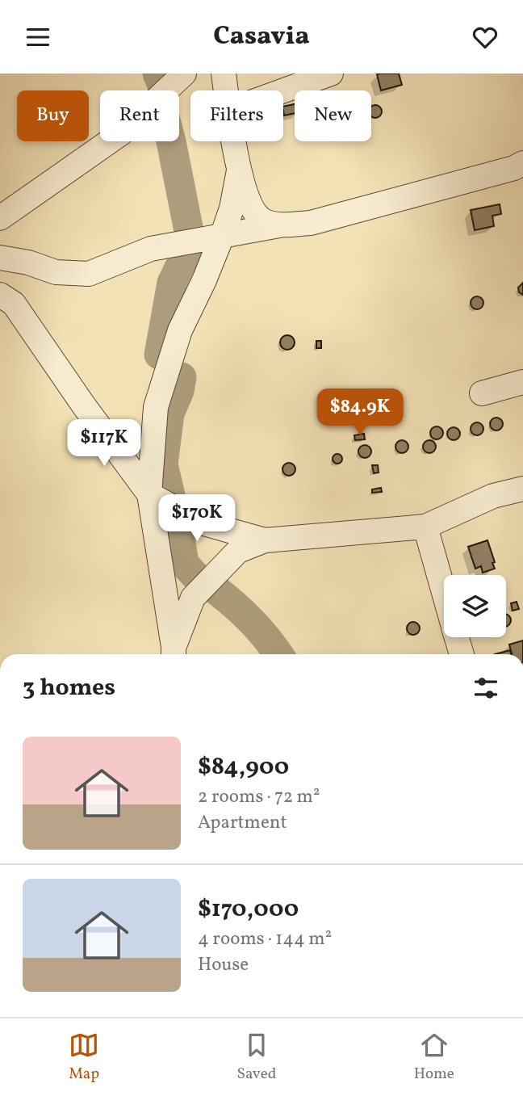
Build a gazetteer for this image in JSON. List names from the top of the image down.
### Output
{
  "page": {
    "header": "Casavia",
    "chip": [
      "Buy",
      "Rent",
      "Filters",
      "New"
    ],
    "price": ["$84.9K", "$117K", "$170K"],
    "heading": "3 homes",
    "list": [
      {
        "name": "$84,900",
        "note": "2 rooms · 72 m² · Apartment"
      },
      {
        "name": "$170,000",
        "note": "4 rooms · 144 m² · House"
      }
    ],
    "tabs": ["Map", "Saved", "Home"]
  }
}
